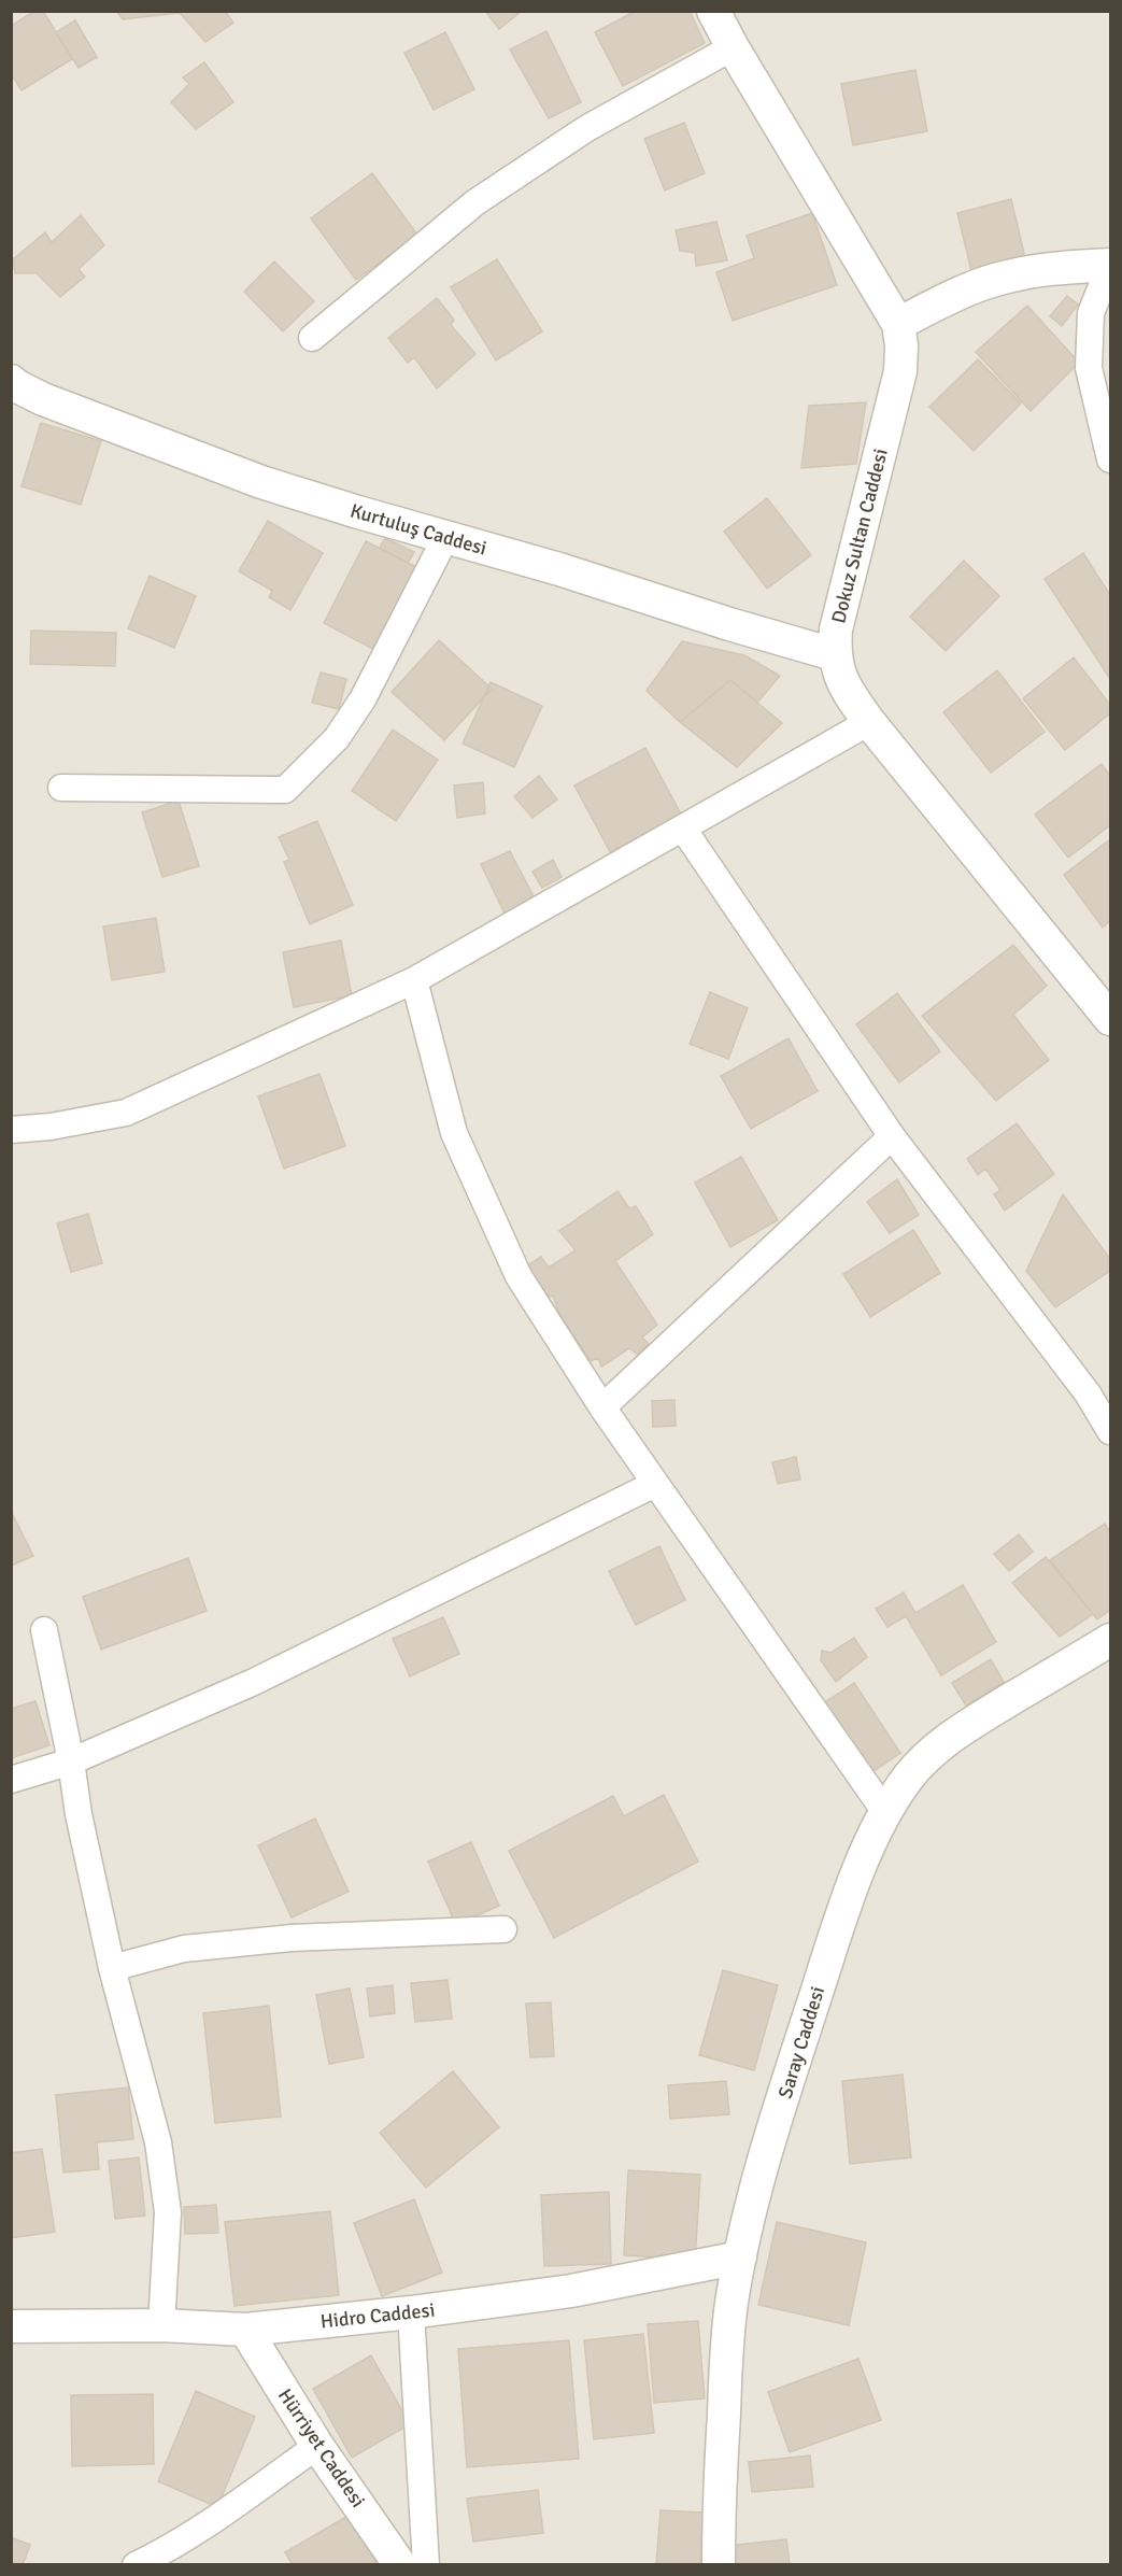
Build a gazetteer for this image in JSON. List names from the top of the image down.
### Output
{
  "streets": {
    "street": [
      "Kurtuluş Caddesi",
      "Dokuz Sultan Caddesi",
      "Saray Caddesi",
      "Hidro Caddesi",
      "Hürriyet Caddesi"
    ]
  },
  "crossings": [
    ["Kurtuluş Caddesi", "Dokuz Sultan Caddesi"],
    ["Saray Caddesi", "Hidro Caddesi"],
    ["Hidro Caddesi", "Hürriyet Caddesi"]
  ]
}
